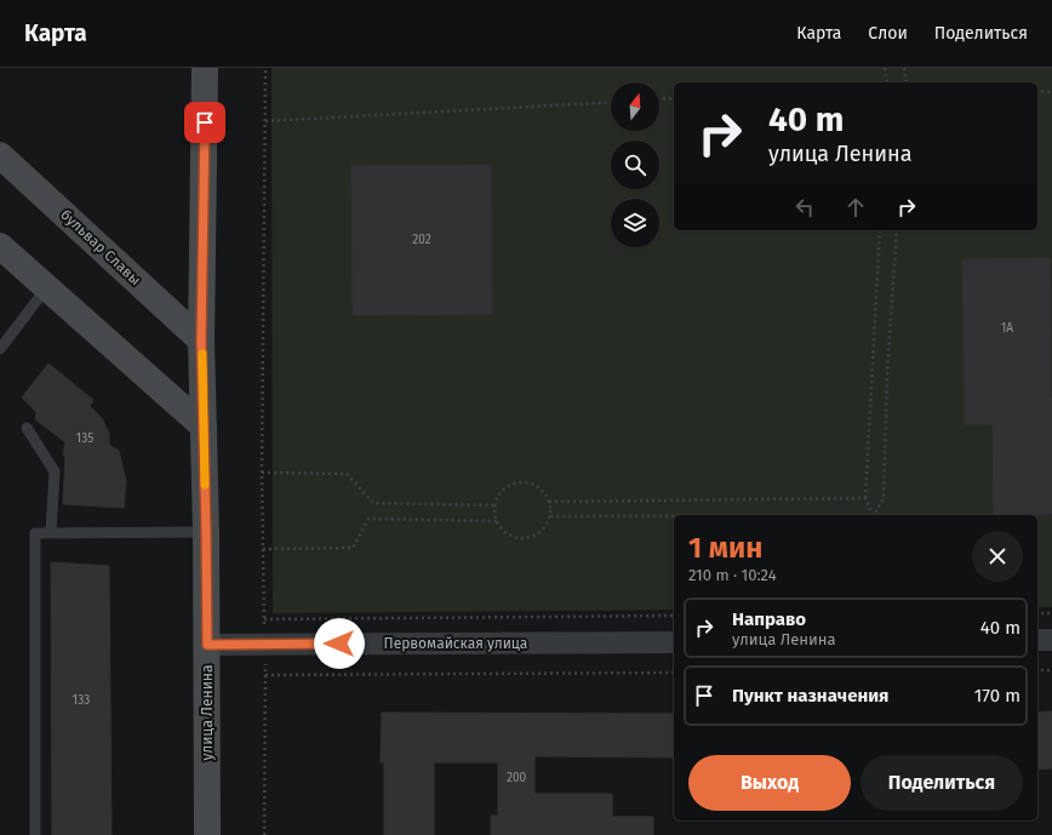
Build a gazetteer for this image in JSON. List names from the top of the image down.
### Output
{
  "streets": {
    "main road": ["бульвар Славы", "улица Ленина"],
    "street": ["Первомайская улица"]
  },
  "crossings": [
    ["бульвар Славы", "улица Ленина"],
    ["Первомайская улица", "улица Ленина"]
  ],
  "house_numbers": [
    "202",
    "1А",
    "135",
    "133",
    "200"
  ],
  "north": "top",
  "page": {
    "header": "Карта",
    "nav": ["Карта", "Слои", "Поделиться"],
    "turn": ["40 m", "улица Ленина"],
    "heading": ["1 мин", "210 m · 10:24"],
    "list": [
      {
        "name": "Направо",
        "note": "улица Ленина",
        "value": "40 m"
      },
      {
        "name": "Пункт назначения",
        "value": "170 m"
      }
    ],
    "buttons": ["Выход", "Поделиться"]
  }
}
